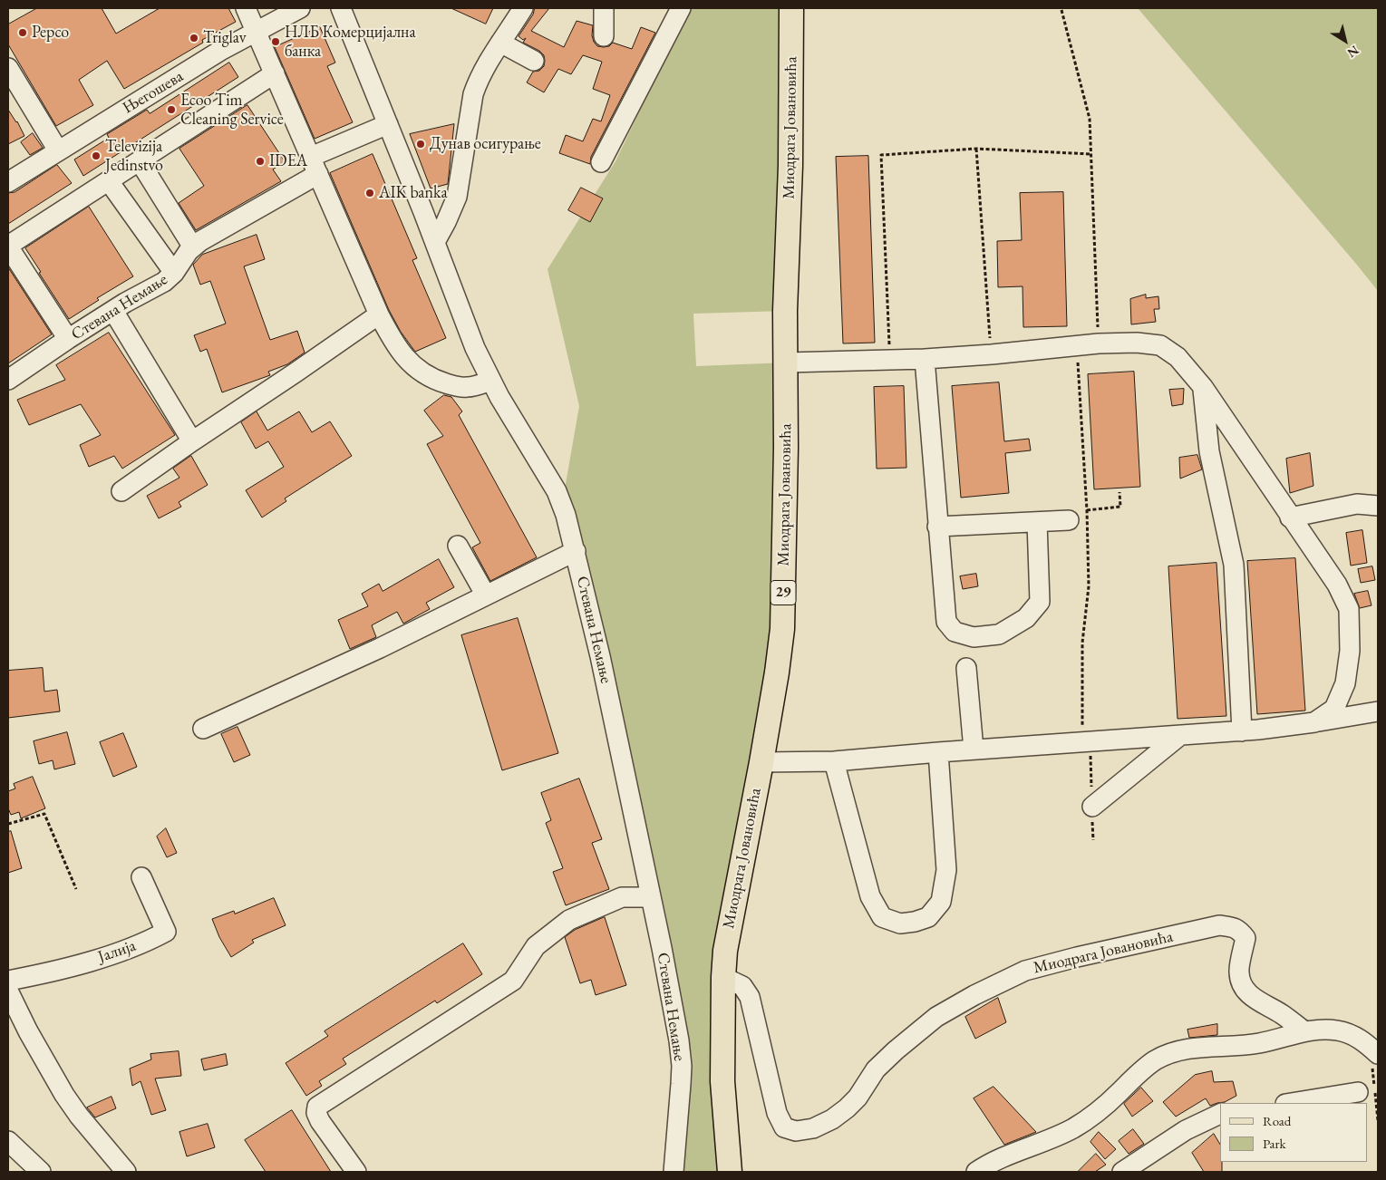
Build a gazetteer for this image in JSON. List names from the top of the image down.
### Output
{
  "streets": {
    "main road": ["Миодрага Јовановића", "29"],
    "street": ["Његошева", "Стевана Немање", "Јалија"]
  },
  "places": [
    "Pepco",
    "Triglav",
    "НЛБ Комерцијална банка",
    "Ecoo Tim Cleaning Service",
    "Дунав осигурање",
    "Televizija Jedinstvo",
    "IDEA",
    "AIK banka"
  ],
  "legend": ["Road", "Park"],
  "north": "bottom right"
}
